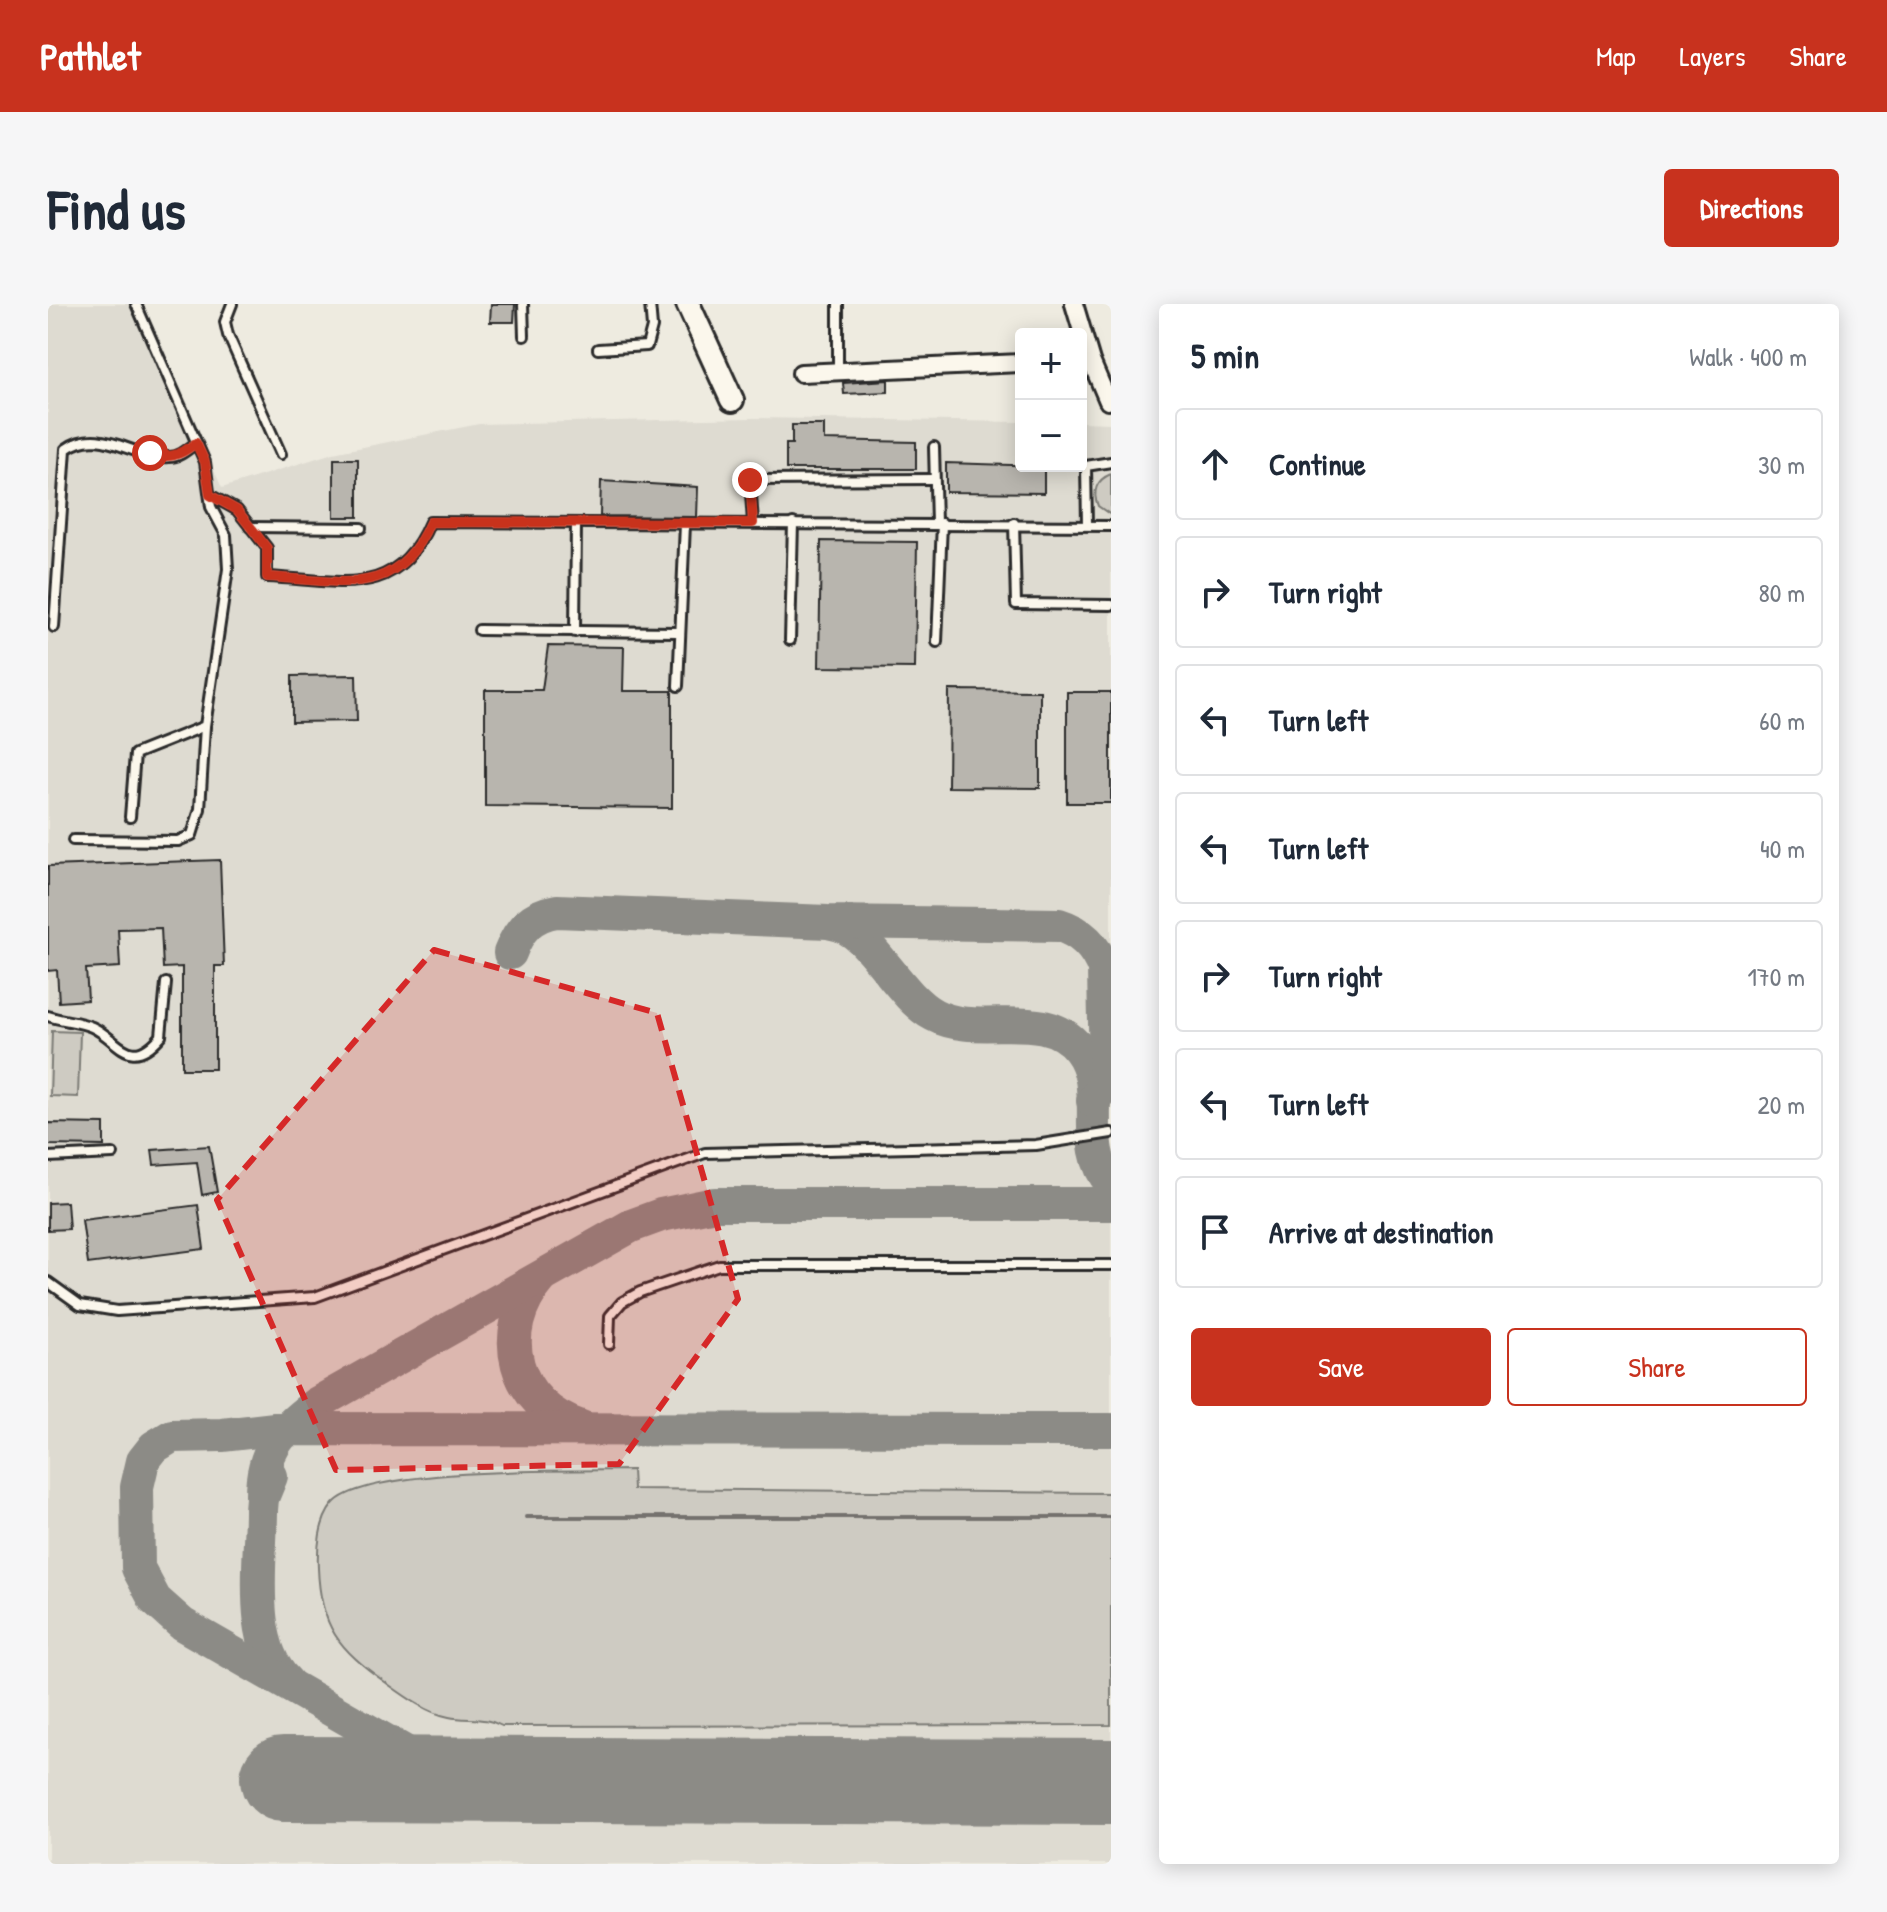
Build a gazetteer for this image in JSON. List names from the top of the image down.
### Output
{
  "page": {
    "header": "Pathlet",
    "nav": ["Map", "Layers", "Share"],
    "buttons": [
      "Directions",
      ["Save", "Share"]
    ],
    "title": "Find us",
    "heading": ["5 min", "Walk · 400 m"],
    "map_buttons": ["+", "−"],
    "list": [
      ["Continue", "30 m"],
      ["Turn right", "80 m"],
      ["Turn left", "60 m"],
      ["Turn left", "40 m"],
      ["Turn right", "170 m"],
      ["Turn left", "20 m"],
      "Arrive at destination"
    ]
  }
}
